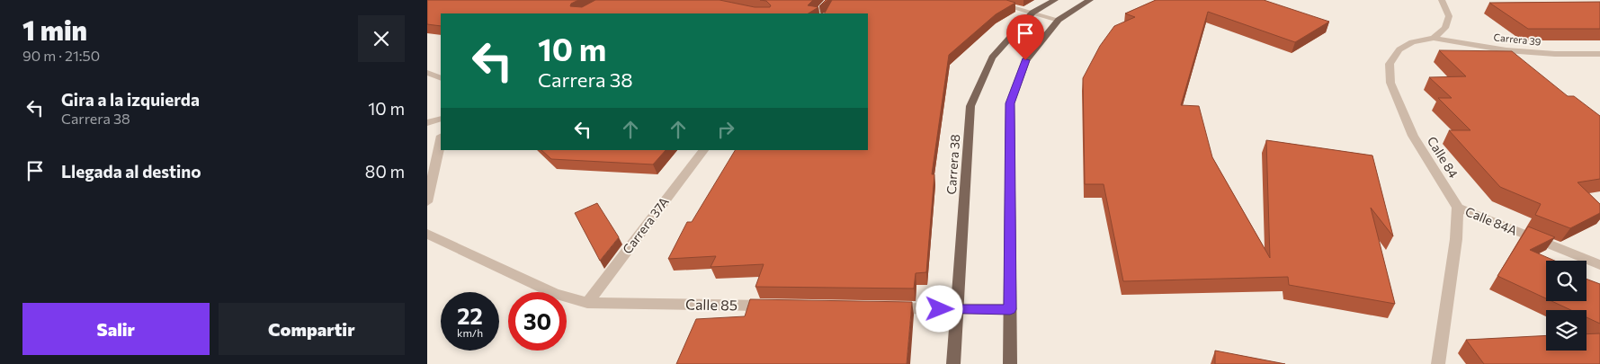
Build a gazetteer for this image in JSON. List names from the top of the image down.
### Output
{
  "streets": {
    "main road": ["Carrera 38"],
    "street": [
      "Carrera 39",
      "Calle 84",
      "Calle 84A",
      "Carrera 37A",
      "Calle 85"
    ]
  },
  "crossings": [
    ["Carrera 39", "Calle 84"],
    ["Calle 84", "Calle 84A"],
    ["Carrera 37A", "Calle 85"]
  ],
  "page": {
    "heading": ["1 min", "90 m · 21:50"],
    "turn": ["10 m", "Carrera 38"],
    "list": [
      {
        "name": "Gira a la izquierda",
        "note": "Carrera 38",
        "value": "10 m"
      },
      {
        "name": "Llegada al destino",
        "value": "80 m"
      }
    ],
    "speed": "22 km/h",
    "limit": "30",
    "buttons": ["Salir", "Compartir"]
  }
}
